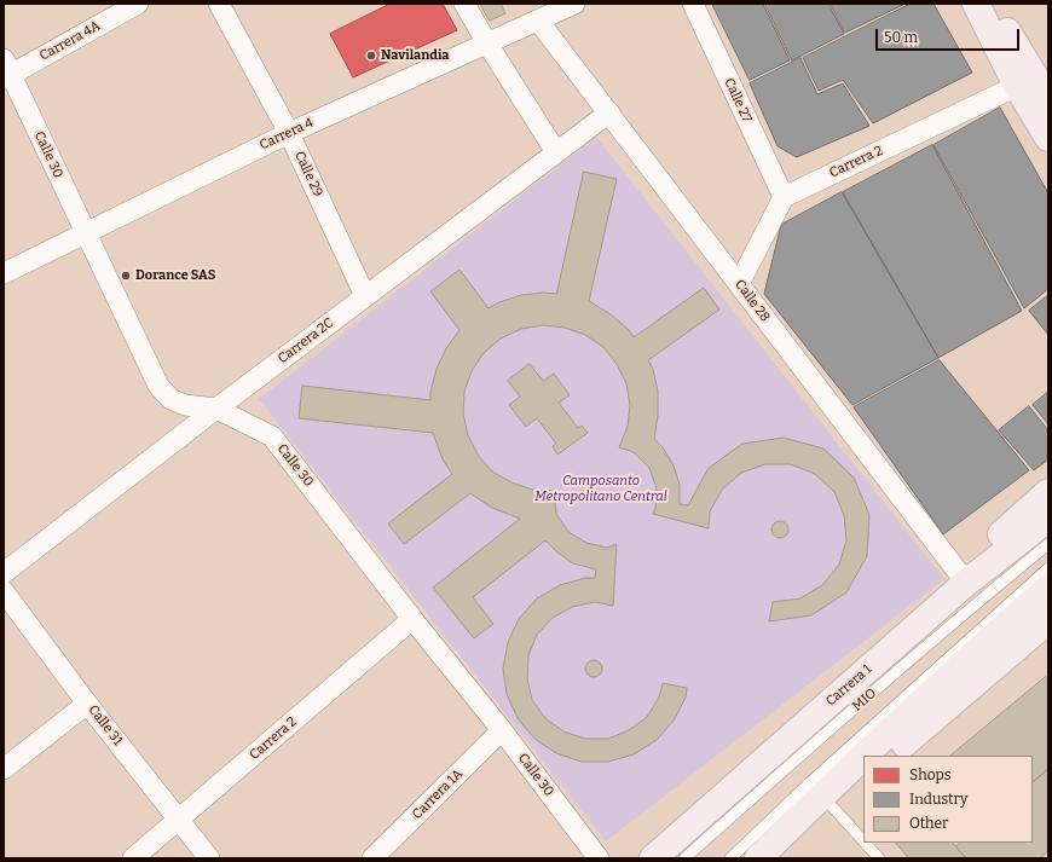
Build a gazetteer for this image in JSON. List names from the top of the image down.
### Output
{
  "streets": {
    "main road": ["Carrera 1"],
    "street": [
      "Carrera 4A",
      "Calle 27",
      "Carrera 4",
      "Calle 30",
      "Carrera 2",
      "Calle 29",
      "Calle 28",
      "Carrera 2C",
      "Calle 31",
      "Carrera 1A"
    ],
    "lane": ["MIO"]
  },
  "crossings": [
    ["Carrera 4A", "Calle 30"],
    ["Calle 27", "Carrera 2"],
    ["Carrera 4", "Calle 30"],
    ["Carrera 4", "Calle 29"],
    ["Carrera 4", "Calle 28"],
    ["Calle 30", "Carrera 2"],
    ["Calle 30", "Carrera 2C"],
    ["Calle 30", "Carrera 1A"],
    ["Carrera 2", "Calle 31"],
    ["Calle 29", "Carrera 2C"],
    ["Calle 28", "Carrera 2C"],
    ["Calle 28", "Carrera 1"]
  ],
  "parks": ["Camposanto Metropolitano Central"],
  "places": ["Navilandia", "Dorance SAS"],
  "legend": ["Shops", "Industry", "Other"],
  "scale_bar": "50 m"
}
